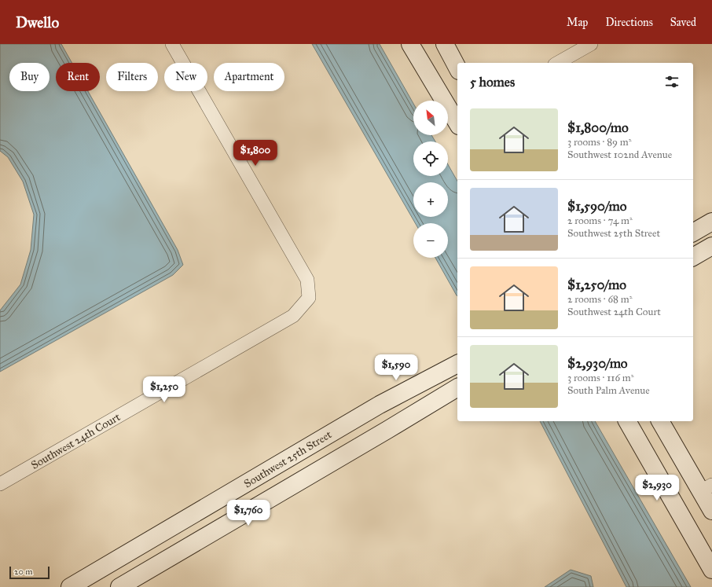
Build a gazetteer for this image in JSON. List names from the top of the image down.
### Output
{
  "streets": {
    "street": ["Southwest 24th Court", "Southwest 25th Street"]
  },
  "scale_bar": "20 m",
  "north": "top left",
  "page": {
    "header": "Dwello",
    "nav": ["Map", "Directions", "Saved"],
    "chip": [
      "Buy",
      "Rent",
      "Filters",
      "New",
      "Apartment"
    ],
    "heading": "5 homes",
    "map_buttons": ["+", "−"],
    "list": [
      {
        "name": "$1,800/mo",
        "note": "3 rooms · 89 m² · Southwest 102nd Avenue"
      },
      {
        "name": "$1,590/mo",
        "note": "2 rooms · 74 m² · Southwest 25th Street"
      },
      {
        "name": "$1,250/mo",
        "note": "2 rooms · 68 m² · Southwest 24th Court"
      },
      {
        "name": "$2,930/mo",
        "note": "3 rooms · 116 m² · South Palm Avenue"
      }
    ],
    "price": [
      "$1,800",
      "$1,590",
      "$1,250",
      "$2,930",
      "$1,760"
    ],
    "scale": "20 m"
  }
}
